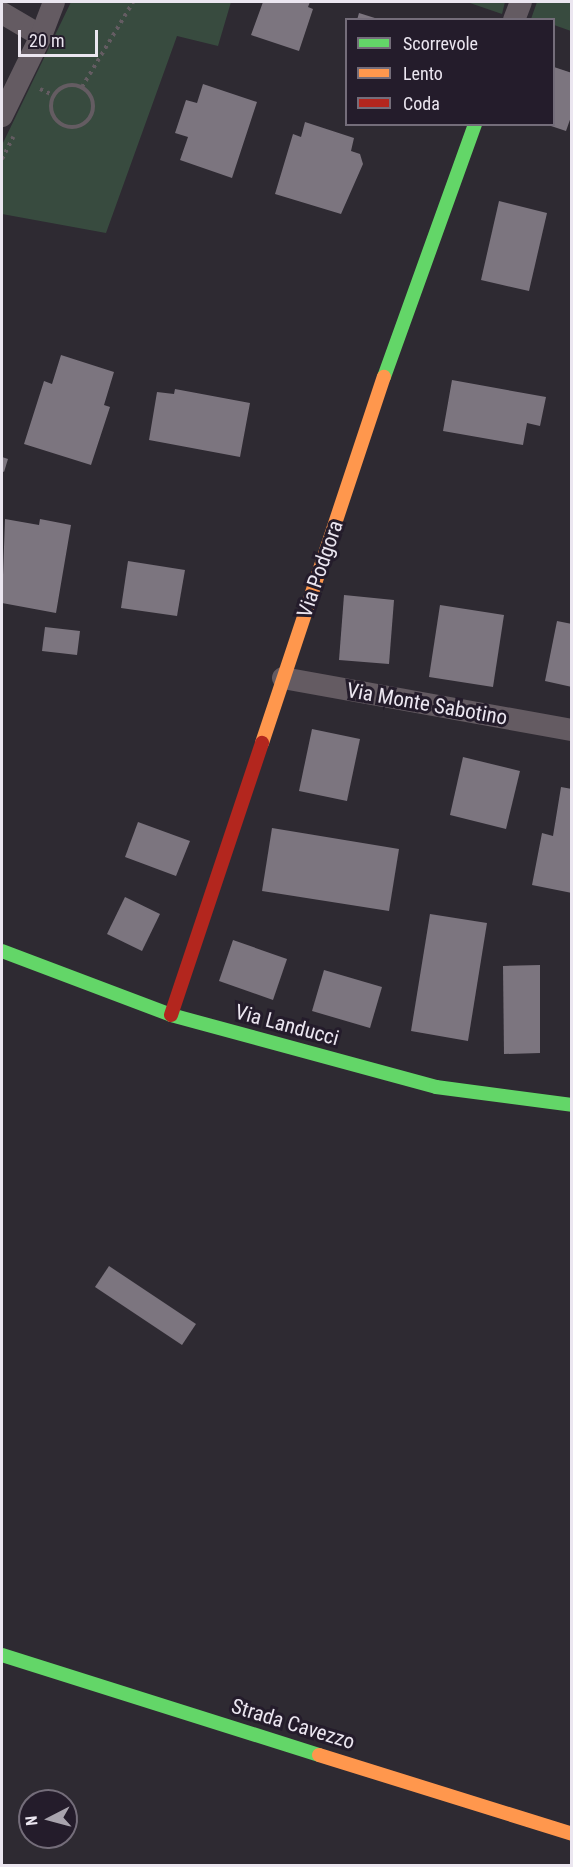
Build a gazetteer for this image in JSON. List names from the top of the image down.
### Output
{
  "streets": {
    "street": [
      "Via Podgora",
      "Via Monte Sabotino",
      "Via Landucci",
      "Strada Cavezzo"
    ]
  },
  "crossings": [
    ["Via Podgora", "Via Monte Sabotino"],
    ["Via Podgora", "Via Landucci"]
  ],
  "legend": ["Scorrevole", "Lento", "Coda"],
  "scale_bar": "20 m",
  "north": "left"
}
